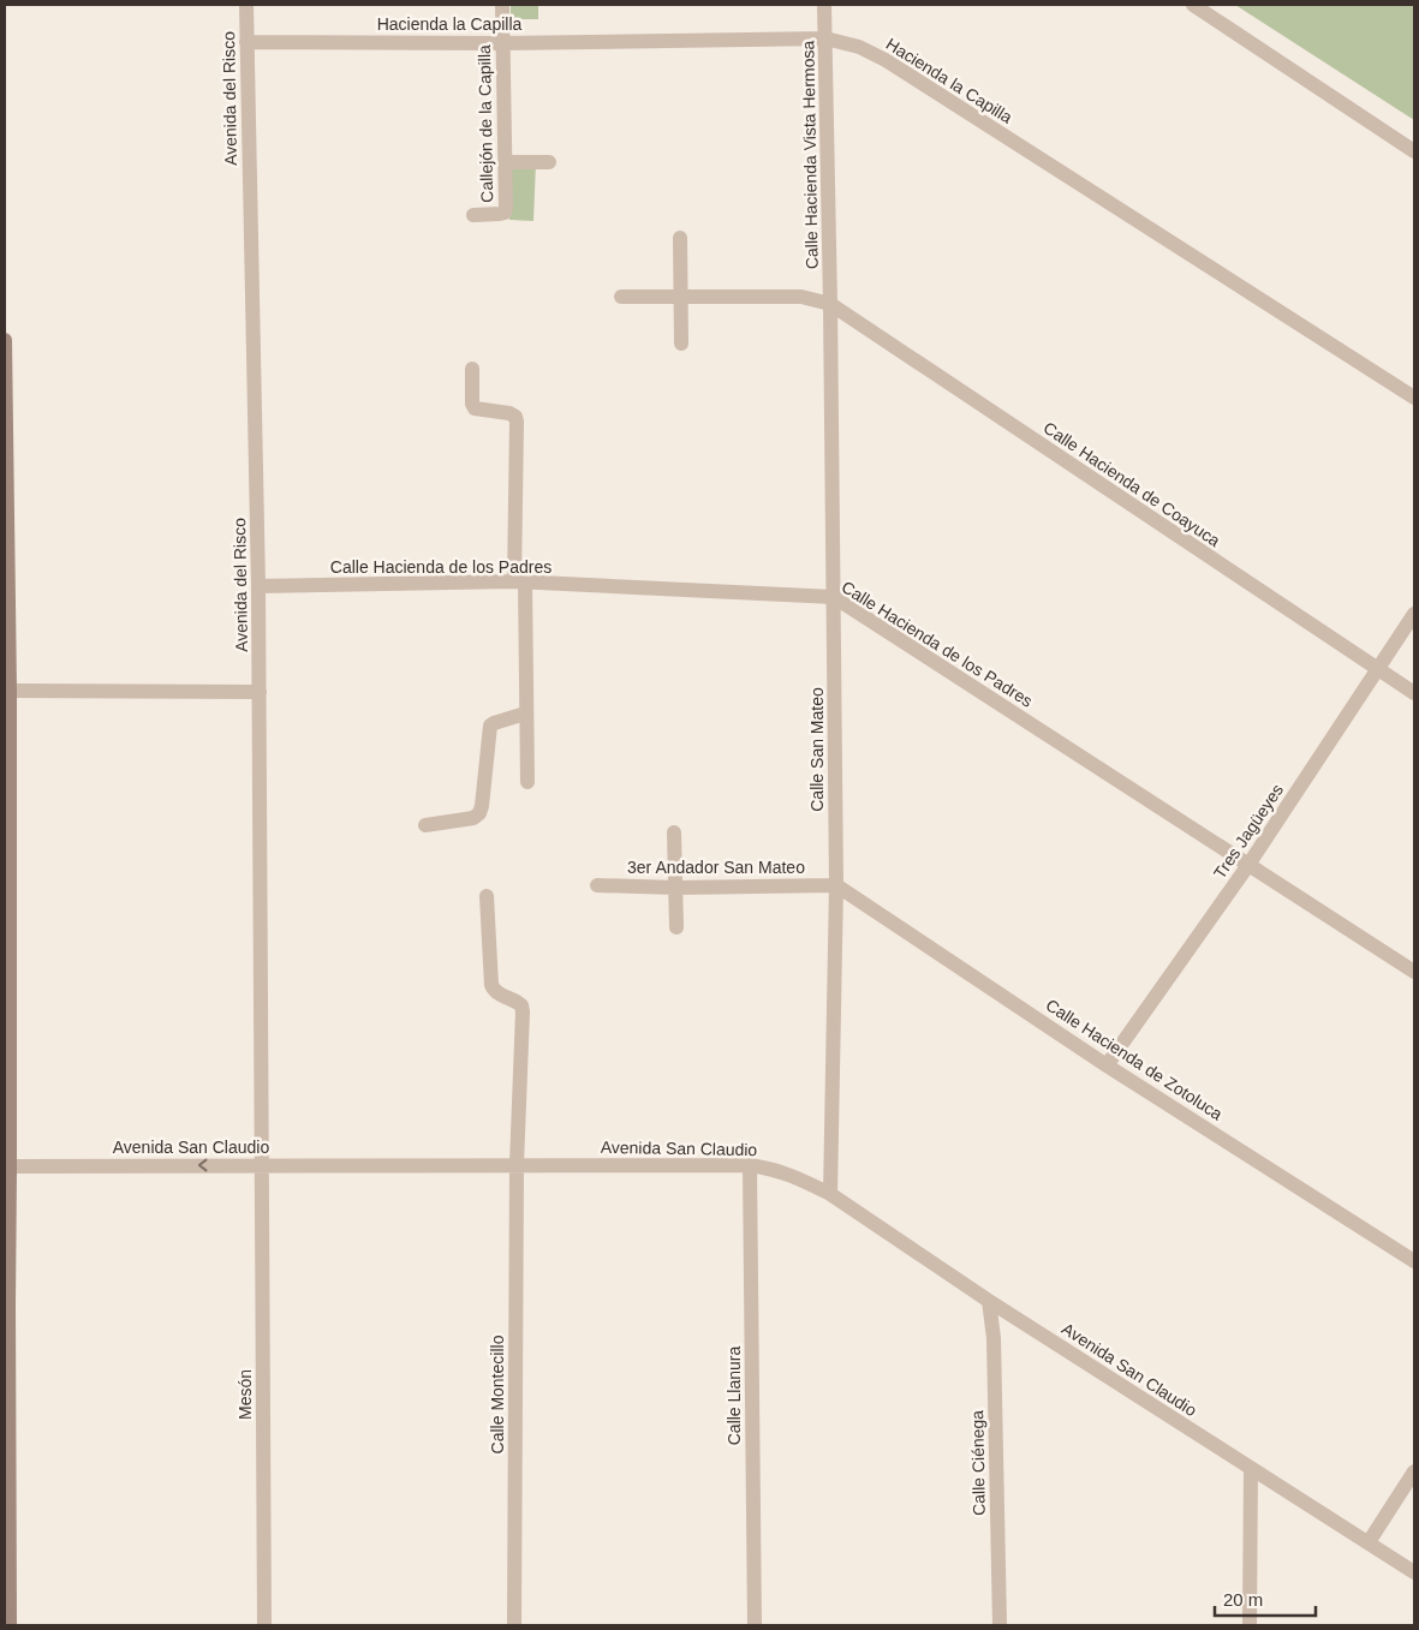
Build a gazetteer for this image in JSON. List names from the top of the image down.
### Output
{
  "streets": {
    "street": [
      "Hacienda la Capilla",
      "Avenida del Risco",
      "Callejón de la Capilla",
      "Calle Hacienda Vista Hermosa",
      "Calle Hacienda de Coayuca",
      "Calle Hacienda de los Padres",
      "Calle San Mateo",
      "Tres Jagüeyes",
      "3er Andador San Mateo",
      "Calle Hacienda de Zotoluca",
      "Avenida San Claudio",
      "Mesón",
      "Calle Montecillo",
      "Calle Llanura",
      "Calle Ciénega"
    ]
  },
  "crossings": [
    ["Hacienda la Capilla", "Avenida del Risco"],
    ["Hacienda la Capilla", "Callejón de la Capilla"],
    ["Hacienda la Capilla", "Calle Hacienda Vista Hermosa"],
    ["Avenida del Risco", "Calle Hacienda de los Padres"],
    ["Avenida del Risco", "Avenida San Claudio"],
    ["Avenida del Risco", "Mesón"],
    ["Calle Hacienda Vista Hermosa", "Calle Hacienda de Coayuca"],
    ["Calle Hacienda Vista Hermosa", "Calle San Mateo"],
    ["Calle Hacienda de Coayuca", "Calle San Mateo"],
    ["Calle Hacienda de Coayuca", "Tres Jagüeyes"],
    ["Calle Hacienda de los Padres", "Calle San Mateo"],
    ["Calle Hacienda de los Padres", "Tres Jagüeyes"],
    ["Calle San Mateo", "3er Andador San Mateo"],
    ["Calle San Mateo", "Calle Hacienda de Zotoluca"],
    ["Calle San Mateo", "Avenida San Claudio"],
    ["Tres Jagüeyes", "Calle Hacienda de Zotoluca"],
    ["3er Andador San Mateo", "Calle Hacienda de Zotoluca"],
    ["Avenida San Claudio", "Mesón"],
    ["Avenida San Claudio", "Calle Montecillo"],
    ["Avenida San Claudio", "Calle Llanura"],
    ["Avenida San Claudio", "Calle Ciénega"]
  ],
  "scale_bar": "20 m"
}
